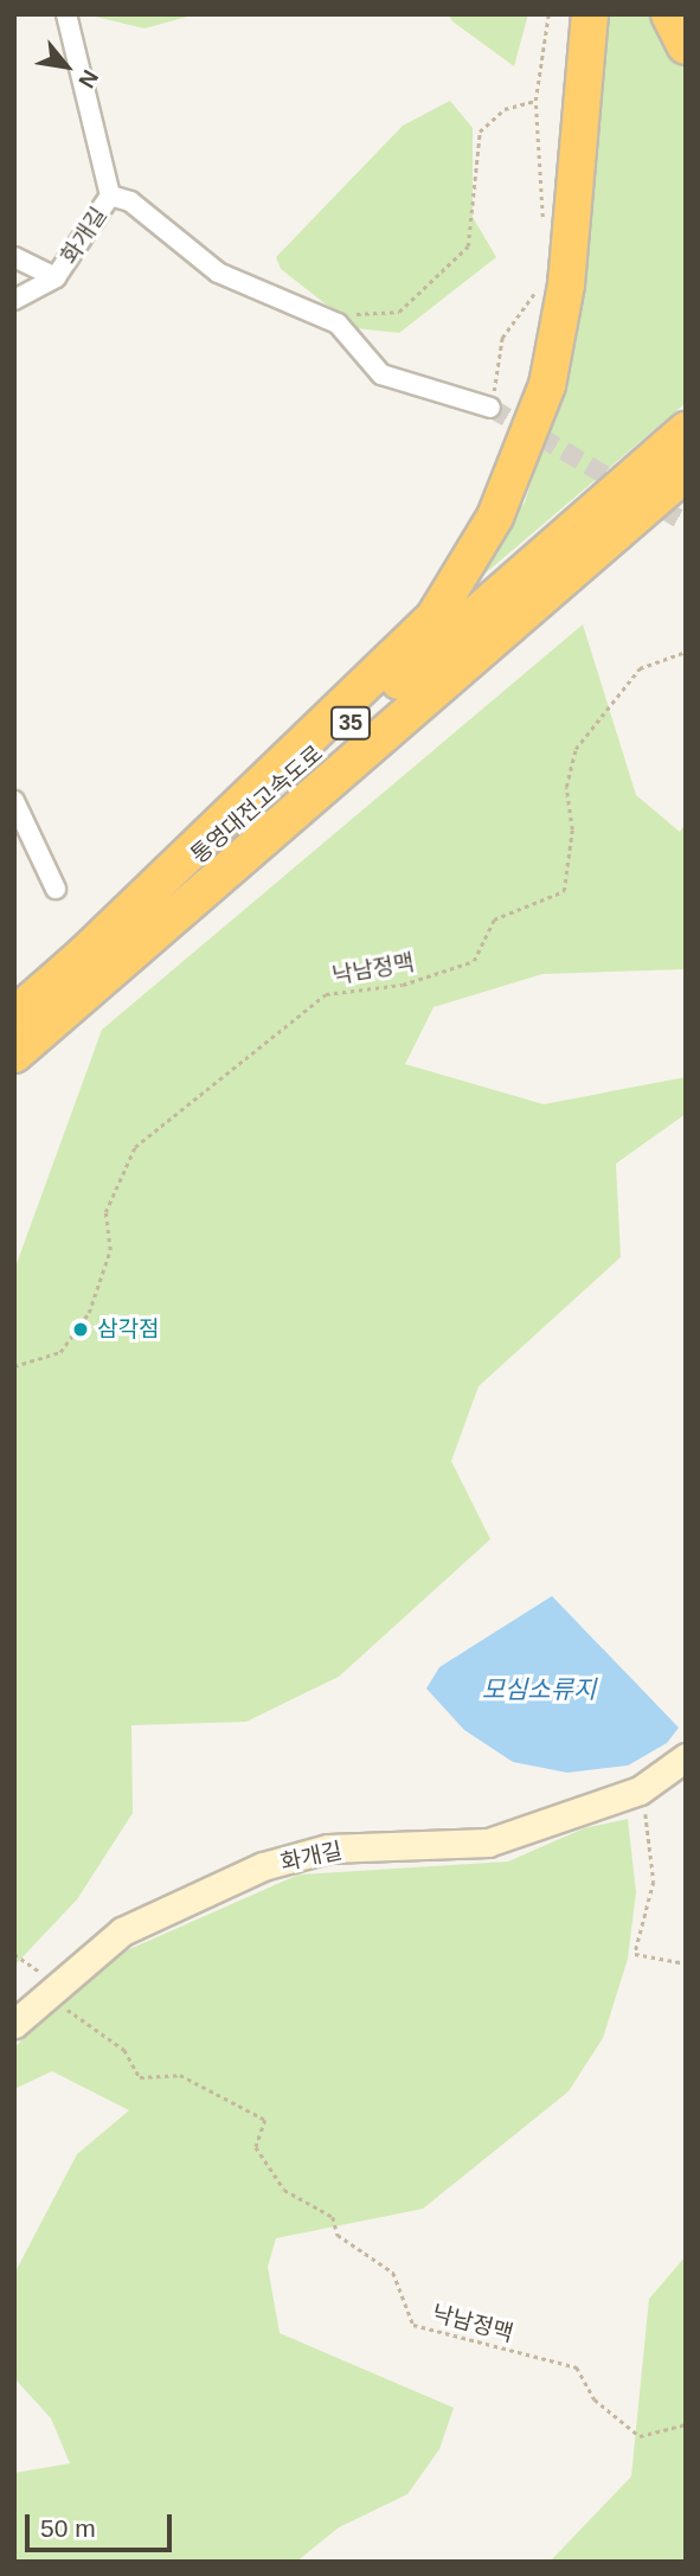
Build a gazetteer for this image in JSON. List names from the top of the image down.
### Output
{
  "streets": {
    "highway": ["35", "통영대전고속도로"],
    "street": ["화개길"],
    "path": ["낙남정맥"]
  },
  "crossings": [
    ["화개길", "낙남정맥"]
  ],
  "water": ["모심소류지"],
  "places": ["삼각점"],
  "scale_bar": "50 m",
  "north": "bottom right"
}
